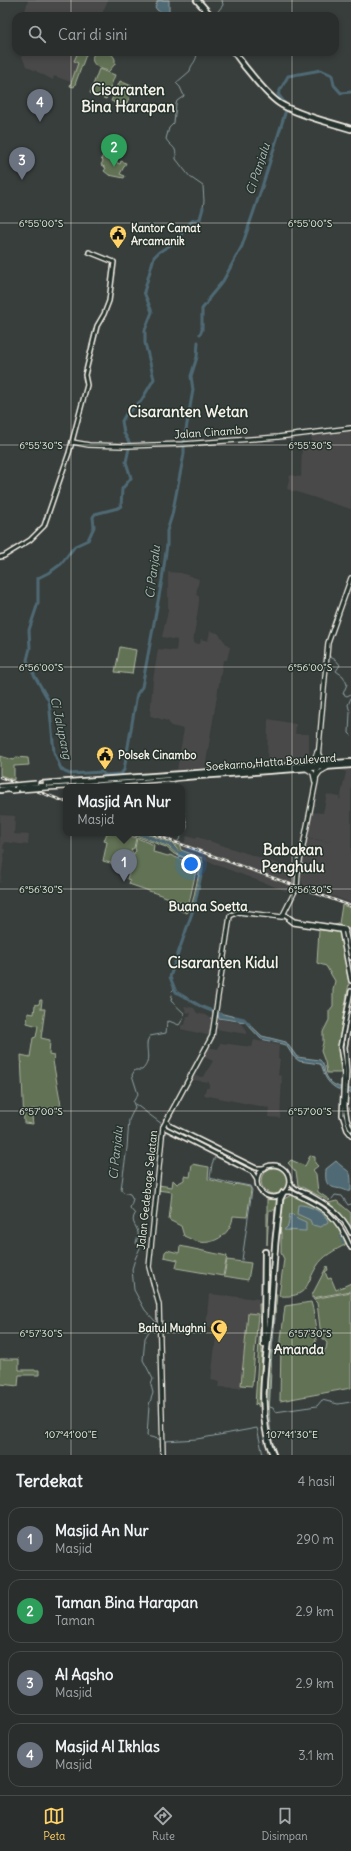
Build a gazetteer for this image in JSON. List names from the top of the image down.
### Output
{
  "streets": {
    "highway": ["Soekarno Hatta Boulevard"],
    "main road": ["Jalan Cinambo", "Jalan Gedebage Selatan"]
  },
  "districts": [
    "Cisaranten Bina Harapan",
    "Cisaranten Wetan",
    "Babakan Penghulu",
    "Buana Soetta",
    "Cisaranten Kidul",
    "Amanda"
  ],
  "water": ["Ci Panjalu", "Ci Jalupang"],
  "places": {
    "public building": ["Kantor Camat Arcamanik", "Polsek Cinambo"],
    "mosque": ["Baitul Mughni"]
  },
  "page": {
    "search": "Cari di sini",
    "pins": [
      "4",
      "2",
      "3",
      "1"
    ],
    "popup": ["Masjid An Nur", "Masjid"],
    "heading": ["Terdekat", "4 hasil"],
    "list": [
      {
        "mark": "1",
        "name": "Masjid An Nur",
        "note": "Masjid",
        "value": "290 m"
      },
      {
        "mark": "2",
        "name": "Taman Bina Harapan",
        "note": "Taman",
        "value": "2.9 km"
      },
      {
        "mark": "3",
        "name": "Al Aqsho",
        "note": "Masjid",
        "value": "2.9 km"
      },
      {
        "mark": "4",
        "name": "Masjid Al Ikhlas",
        "note": "Masjid",
        "value": "3.1 km"
      }
    ],
    "nav": ["Peta", "Rute", "Disimpan"]
  },
  "coordinates": [
    "6°55'00\"S",
    "6°55'30\"S",
    "6°56'00\"S",
    "6°56'30\"S",
    "6°57'00\"S",
    "6°57'30\"S",
    "107°41'00\"E",
    "107°41'30\"E"
  ]
}
